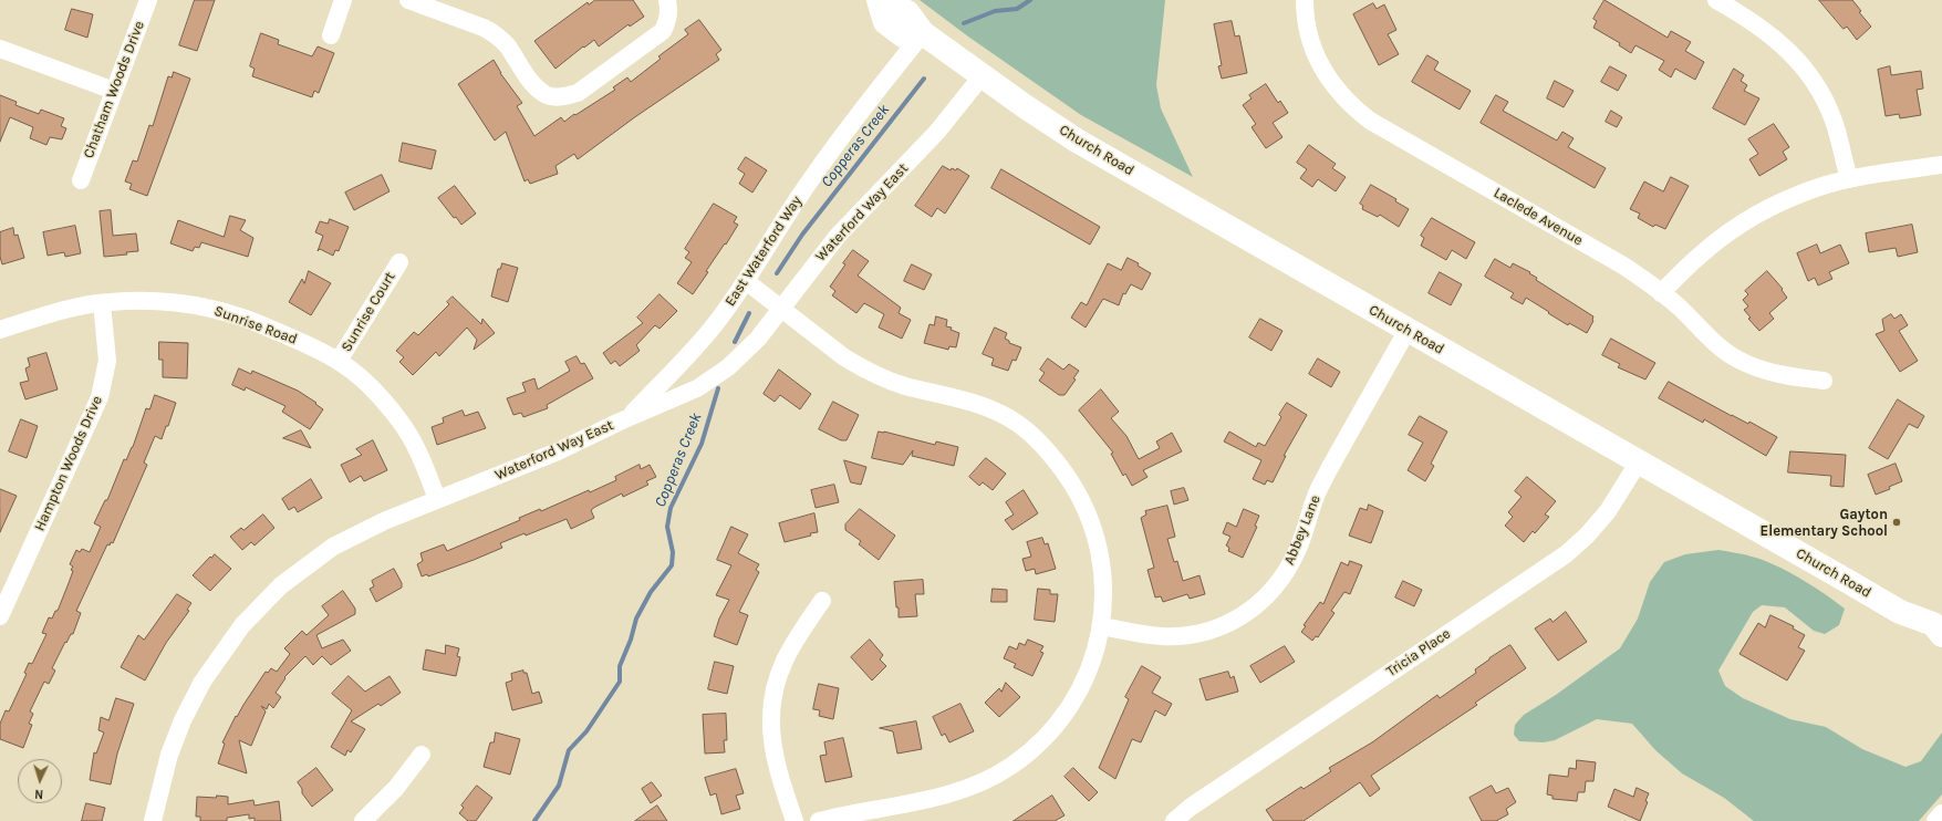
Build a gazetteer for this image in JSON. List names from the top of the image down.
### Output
{
  "streets": {
    "main road": ["Church Road"],
    "street": [
      "Chatham Woods Drive",
      "Waterford Way East",
      "Laclede Avenue",
      "East Waterford Way",
      "Sunrise Court",
      "Sunrise Road",
      "Hampton Woods Drive",
      "Abbey Lane",
      "Tricia Place"
    ]
  },
  "crossings": [
    ["Church Road", "Waterford Way East"],
    ["Church Road", "East Waterford Way"],
    ["Church Road", "Abbey Lane"],
    ["Church Road", "Tricia Place"],
    ["Waterford Way East", "East Waterford Way"],
    ["Waterford Way East", "Sunrise Road"],
    ["Sunrise Court", "Sunrise Road"],
    ["Sunrise Road", "Hampton Woods Drive"]
  ],
  "water": ["Copperas Creek"],
  "places": ["Gayton Elementary School"],
  "north": "bottom"
}
